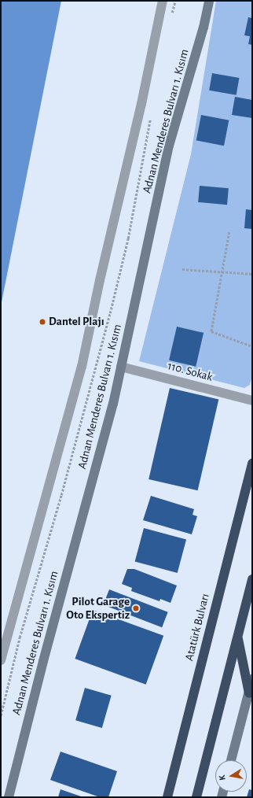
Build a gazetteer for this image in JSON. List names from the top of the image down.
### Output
{
  "streets": {
    "highway": ["Atatürk Bulvarı"],
    "main road": ["Adnan Menderes Bulvarı 1. Kısım"],
    "street": ["110. Sokak"]
  },
  "crossings": [
    ["Adnan Menderes Bulvarı 1. Kısım", "110. Sokak"]
  ],
  "places": ["Dantel Plajı", "Pilot Garage Oto Ekspertiz"],
  "north": "left"
}
